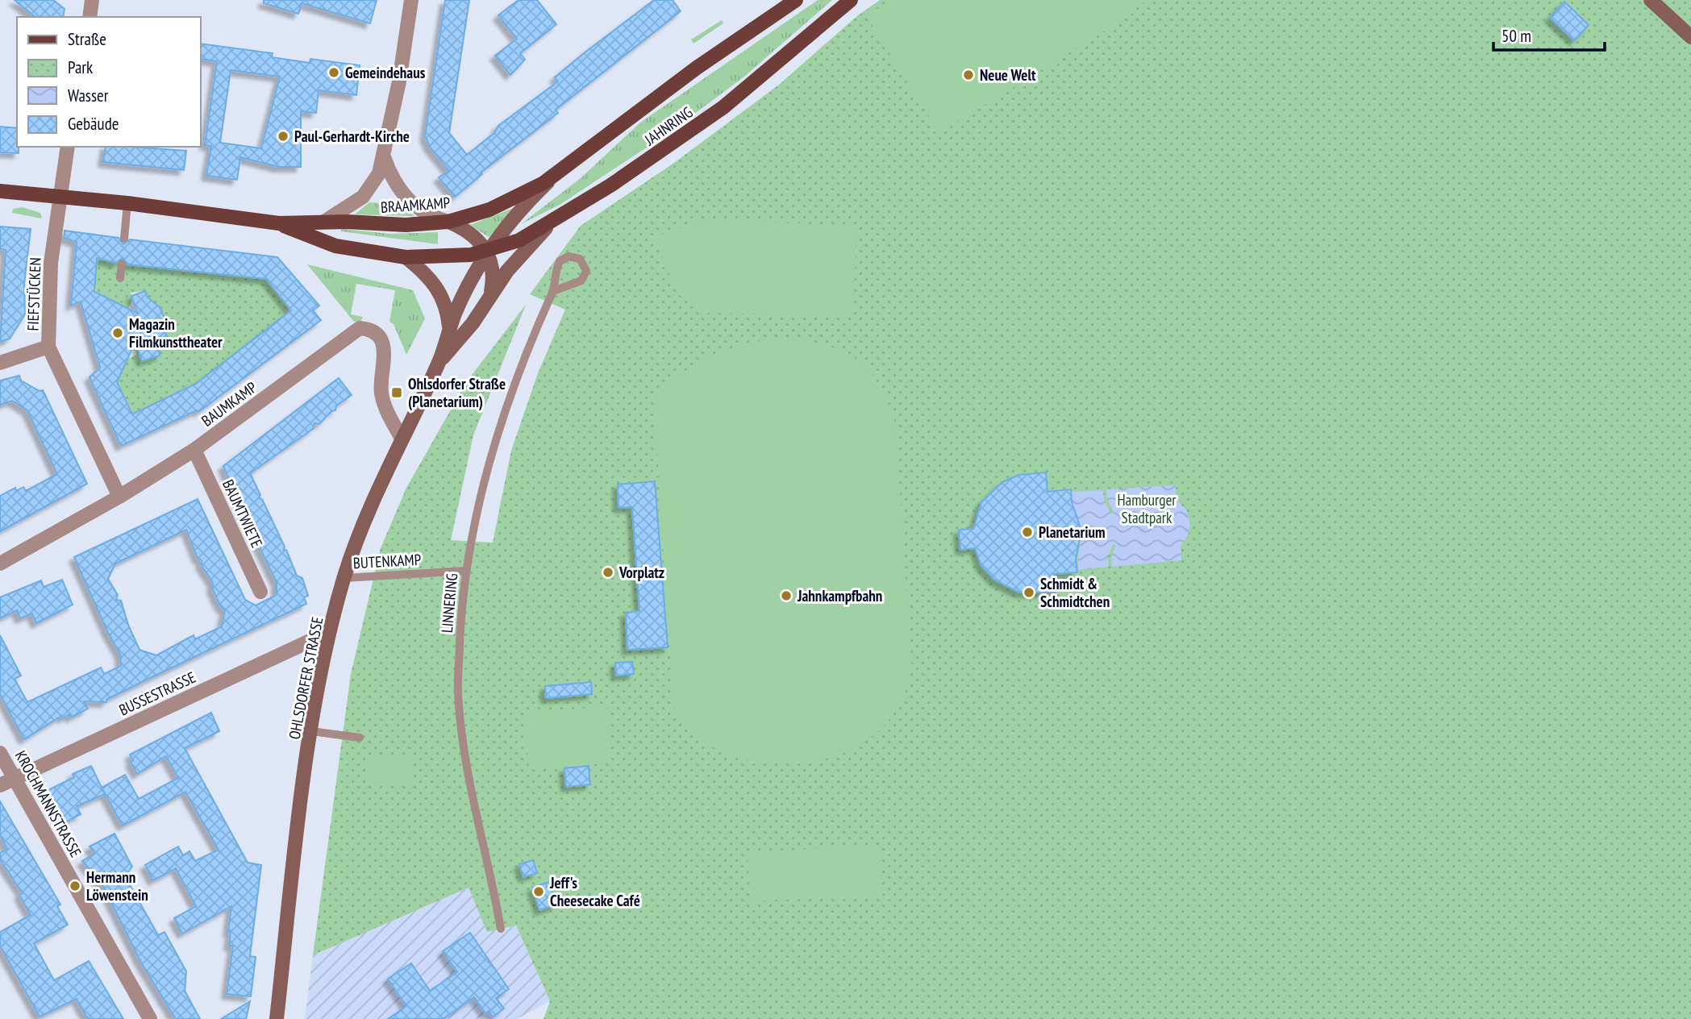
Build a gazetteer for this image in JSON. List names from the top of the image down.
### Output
{
  "streets": {
    "main road": ["JAHNRING", "BRAAMKAMP"],
    "street": [
      "FIEFSTÜCKEN",
      "BAUMKAMP",
      "BAUMTWIETE",
      "OHLSDORFER STRASSE",
      "BUSSESTRASSE",
      "KROCHMANNSTRASSE"
    ],
    "lane": ["BUTENKAMP", "LINNERING"]
  },
  "crossings": [
    ["JAHNRING", "BRAAMKAMP"],
    ["JAHNRING", "OHLSDORFER STRASSE"],
    ["BRAAMKAMP", "FIEFSTÜCKEN"],
    ["BRAAMKAMP", "OHLSDORFER STRASSE"],
    ["FIEFSTÜCKEN", "BAUMKAMP"],
    ["BAUMKAMP", "BAUMTWIETE"],
    ["BAUMKAMP", "OHLSDORFER STRASSE"],
    ["BUTENKAMP", "LINNERING"],
    ["BUTENKAMP", "OHLSDORFER STRASSE"],
    ["OHLSDORFER STRASSE", "BUSSESTRASSE"],
    ["BUSSESTRASSE", "KROCHMANNSTRASSE"]
  ],
  "parks": ["Hamburger Stadtpark"],
  "places": {
    "other": [
      "Gemeindehaus",
      "Neue Welt",
      "Paul-Gerhardt-Kirche",
      "Magazin Filmkunsttheater",
      "Planetarium",
      "Vorplatz",
      "Schmidt & Schmidtchen",
      "Jahnkampfbahn",
      "Hermann Löwenstein",
      "Jeff's Cheesecake Café"
    ],
    "transit": ["Ohlsdorfer Straße (Planetarium)"]
  },
  "legend": [
    "Straße",
    "Park",
    "Wasser",
    "Gebäude"
  ],
  "scale_bar": "50 m"
}
